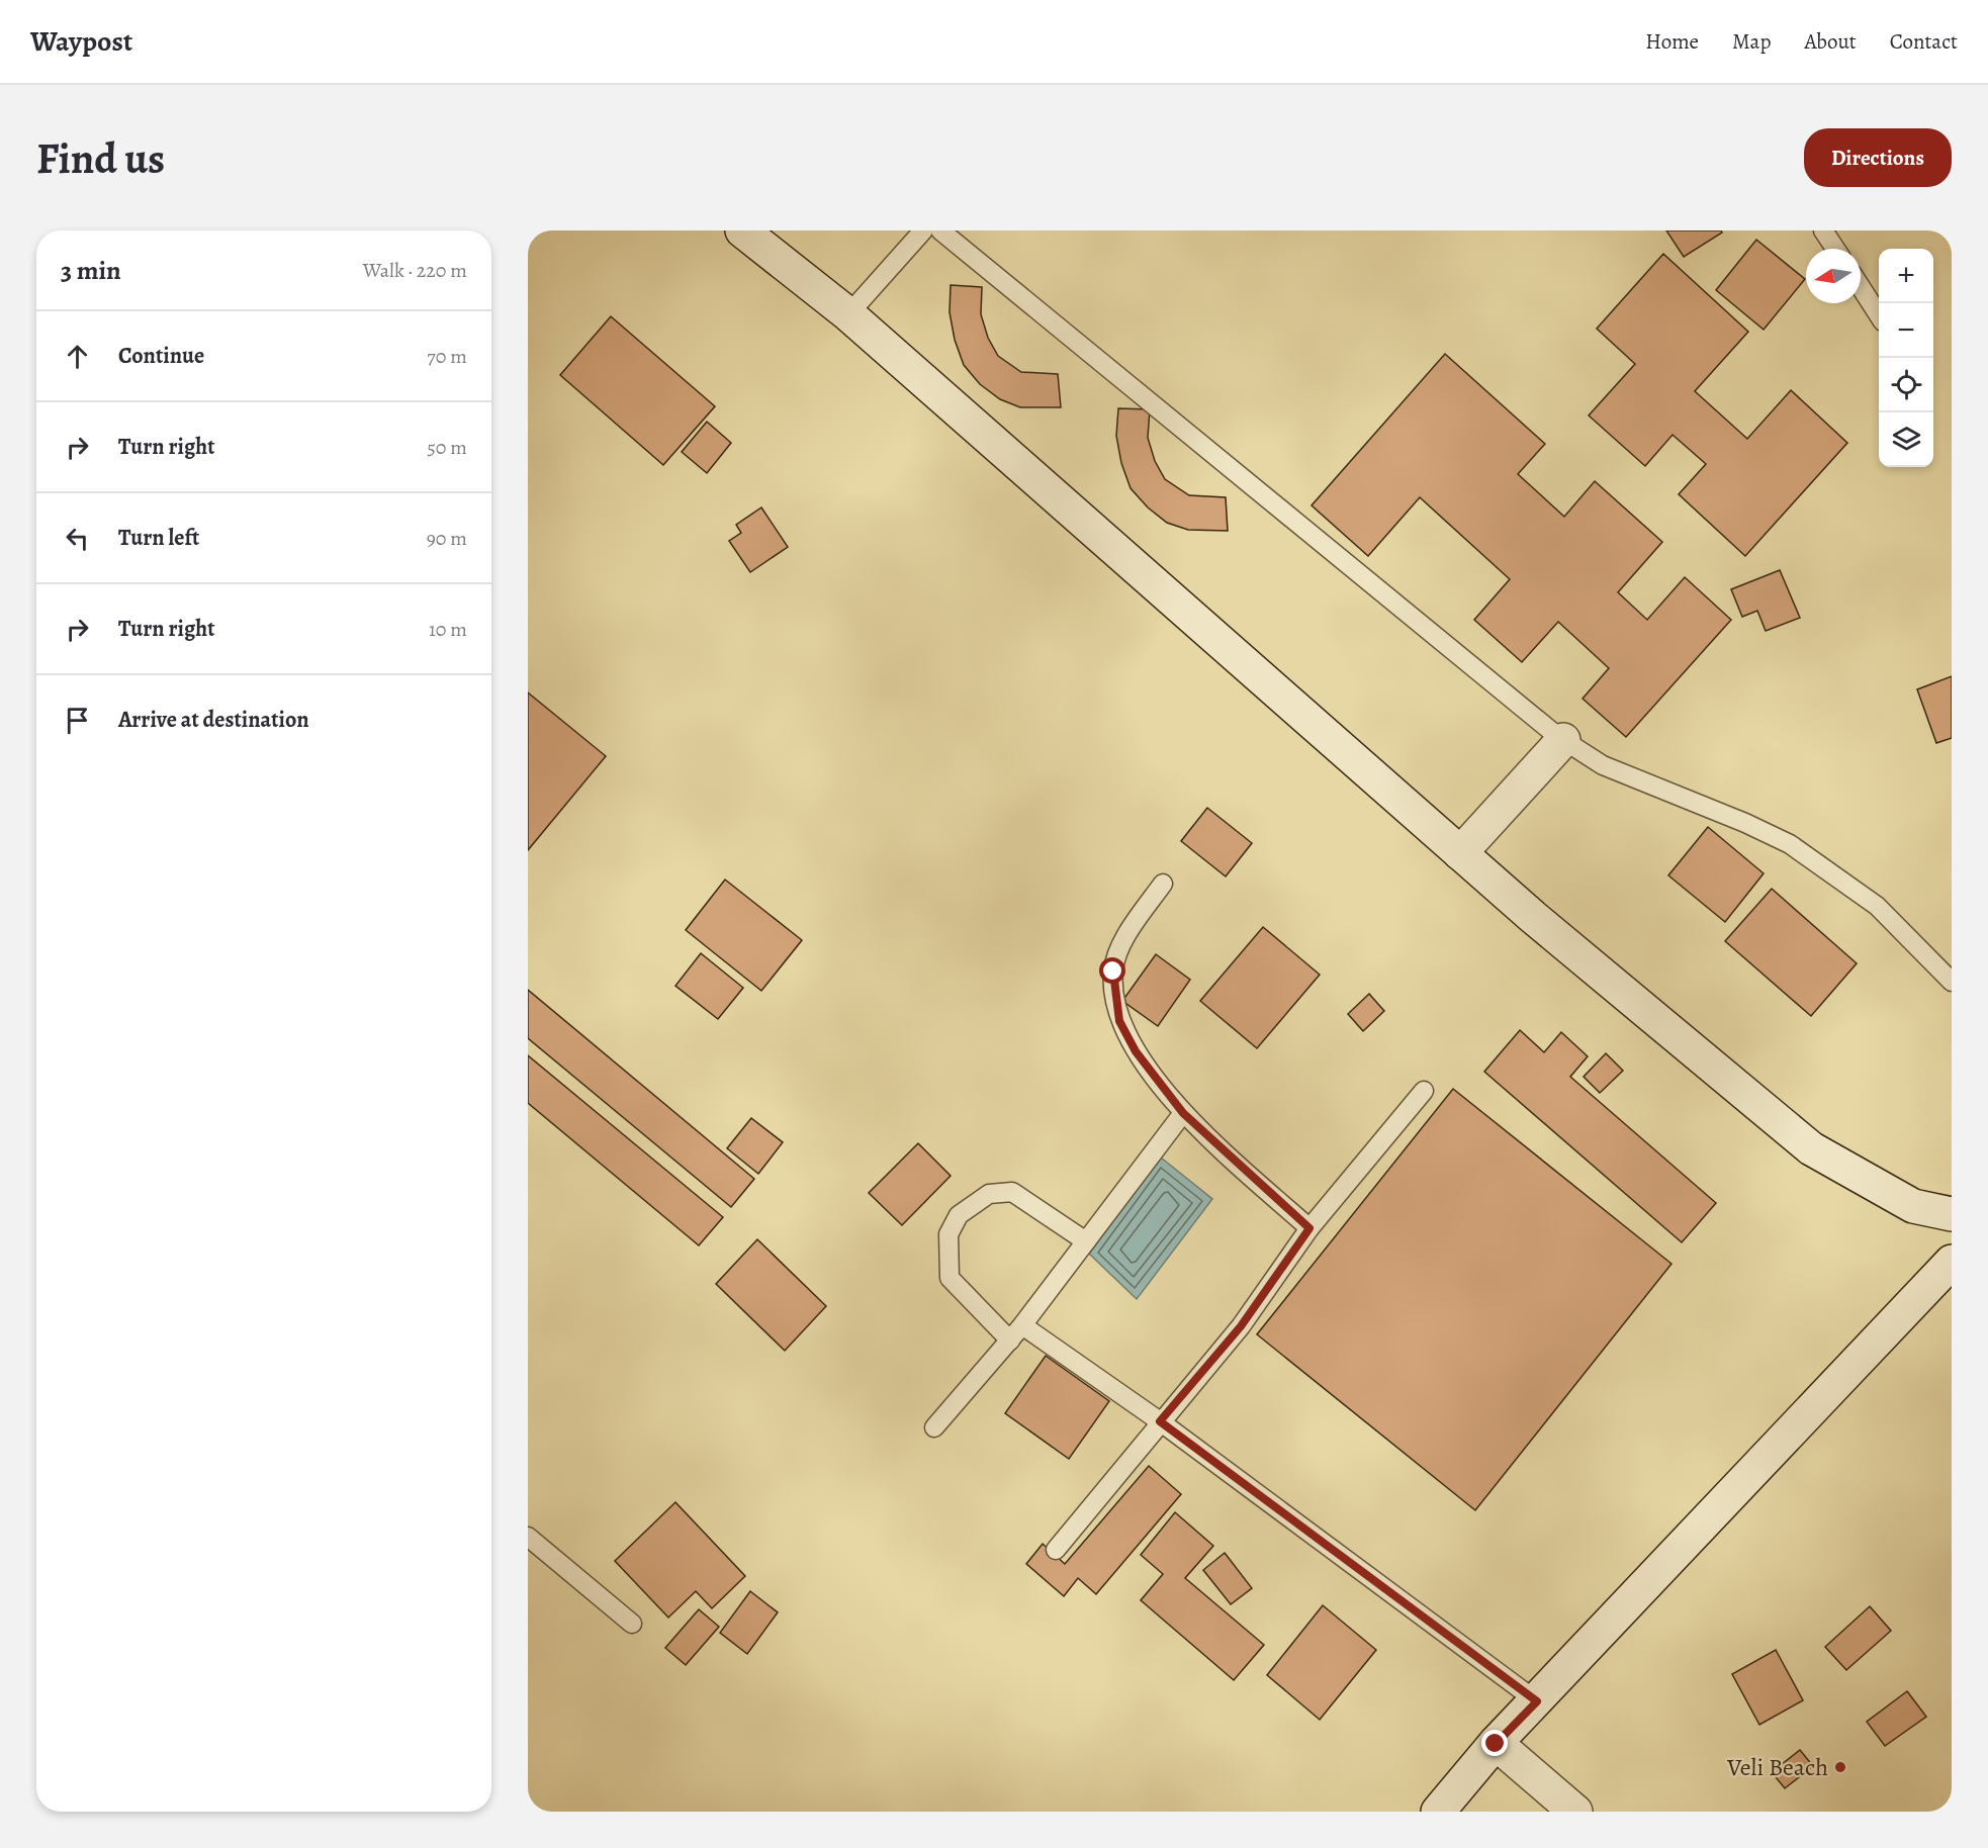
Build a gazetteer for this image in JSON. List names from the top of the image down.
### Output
{
  "places": ["Veli Beach"],
  "north": "left",
  "page": {
    "header": "Waypost",
    "nav": [
      "Home",
      "Map",
      "About",
      "Contact"
    ],
    "buttons": "Directions",
    "title": "Find us",
    "heading": ["3 min", "Walk · 220 m"],
    "map_buttons": ["+", "−"],
    "list": [
      ["Continue", "70 m"],
      ["Turn right", "50 m"],
      ["Turn left", "90 m"],
      ["Turn right", "10 m"],
      "Arrive at destination"
    ]
  }
}
